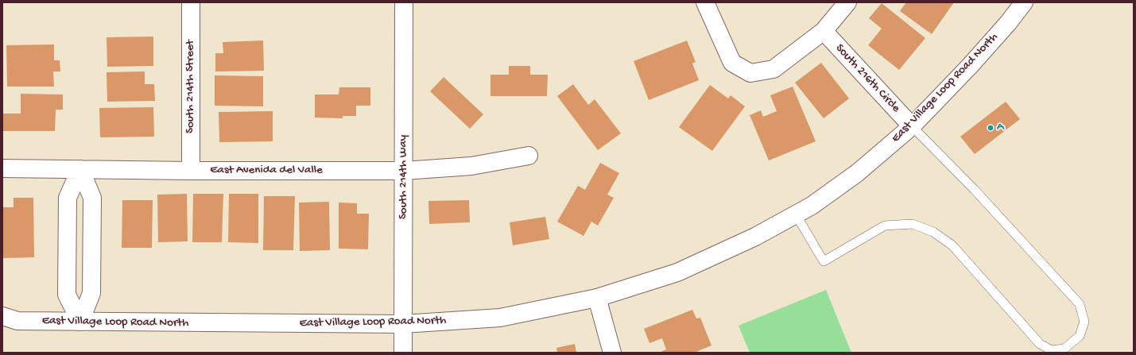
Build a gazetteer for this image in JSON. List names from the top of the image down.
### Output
{
  "streets": {
    "street": [
      "South 216th Circle",
      "South 214th Street",
      "East Village Loop Road North",
      "East Avenida del Valle",
      "South 214th Way"
    ]
  },
  "crossings": [
    ["South 216th Circle", "East Village Loop Road North"],
    ["South 214th Street", "East Avenida del Valle"],
    ["East Village Loop Road North", "South 214th Way"],
    ["East Avenida del Valle", "South 214th Way"]
  ],
  "places": ["A"]
}
